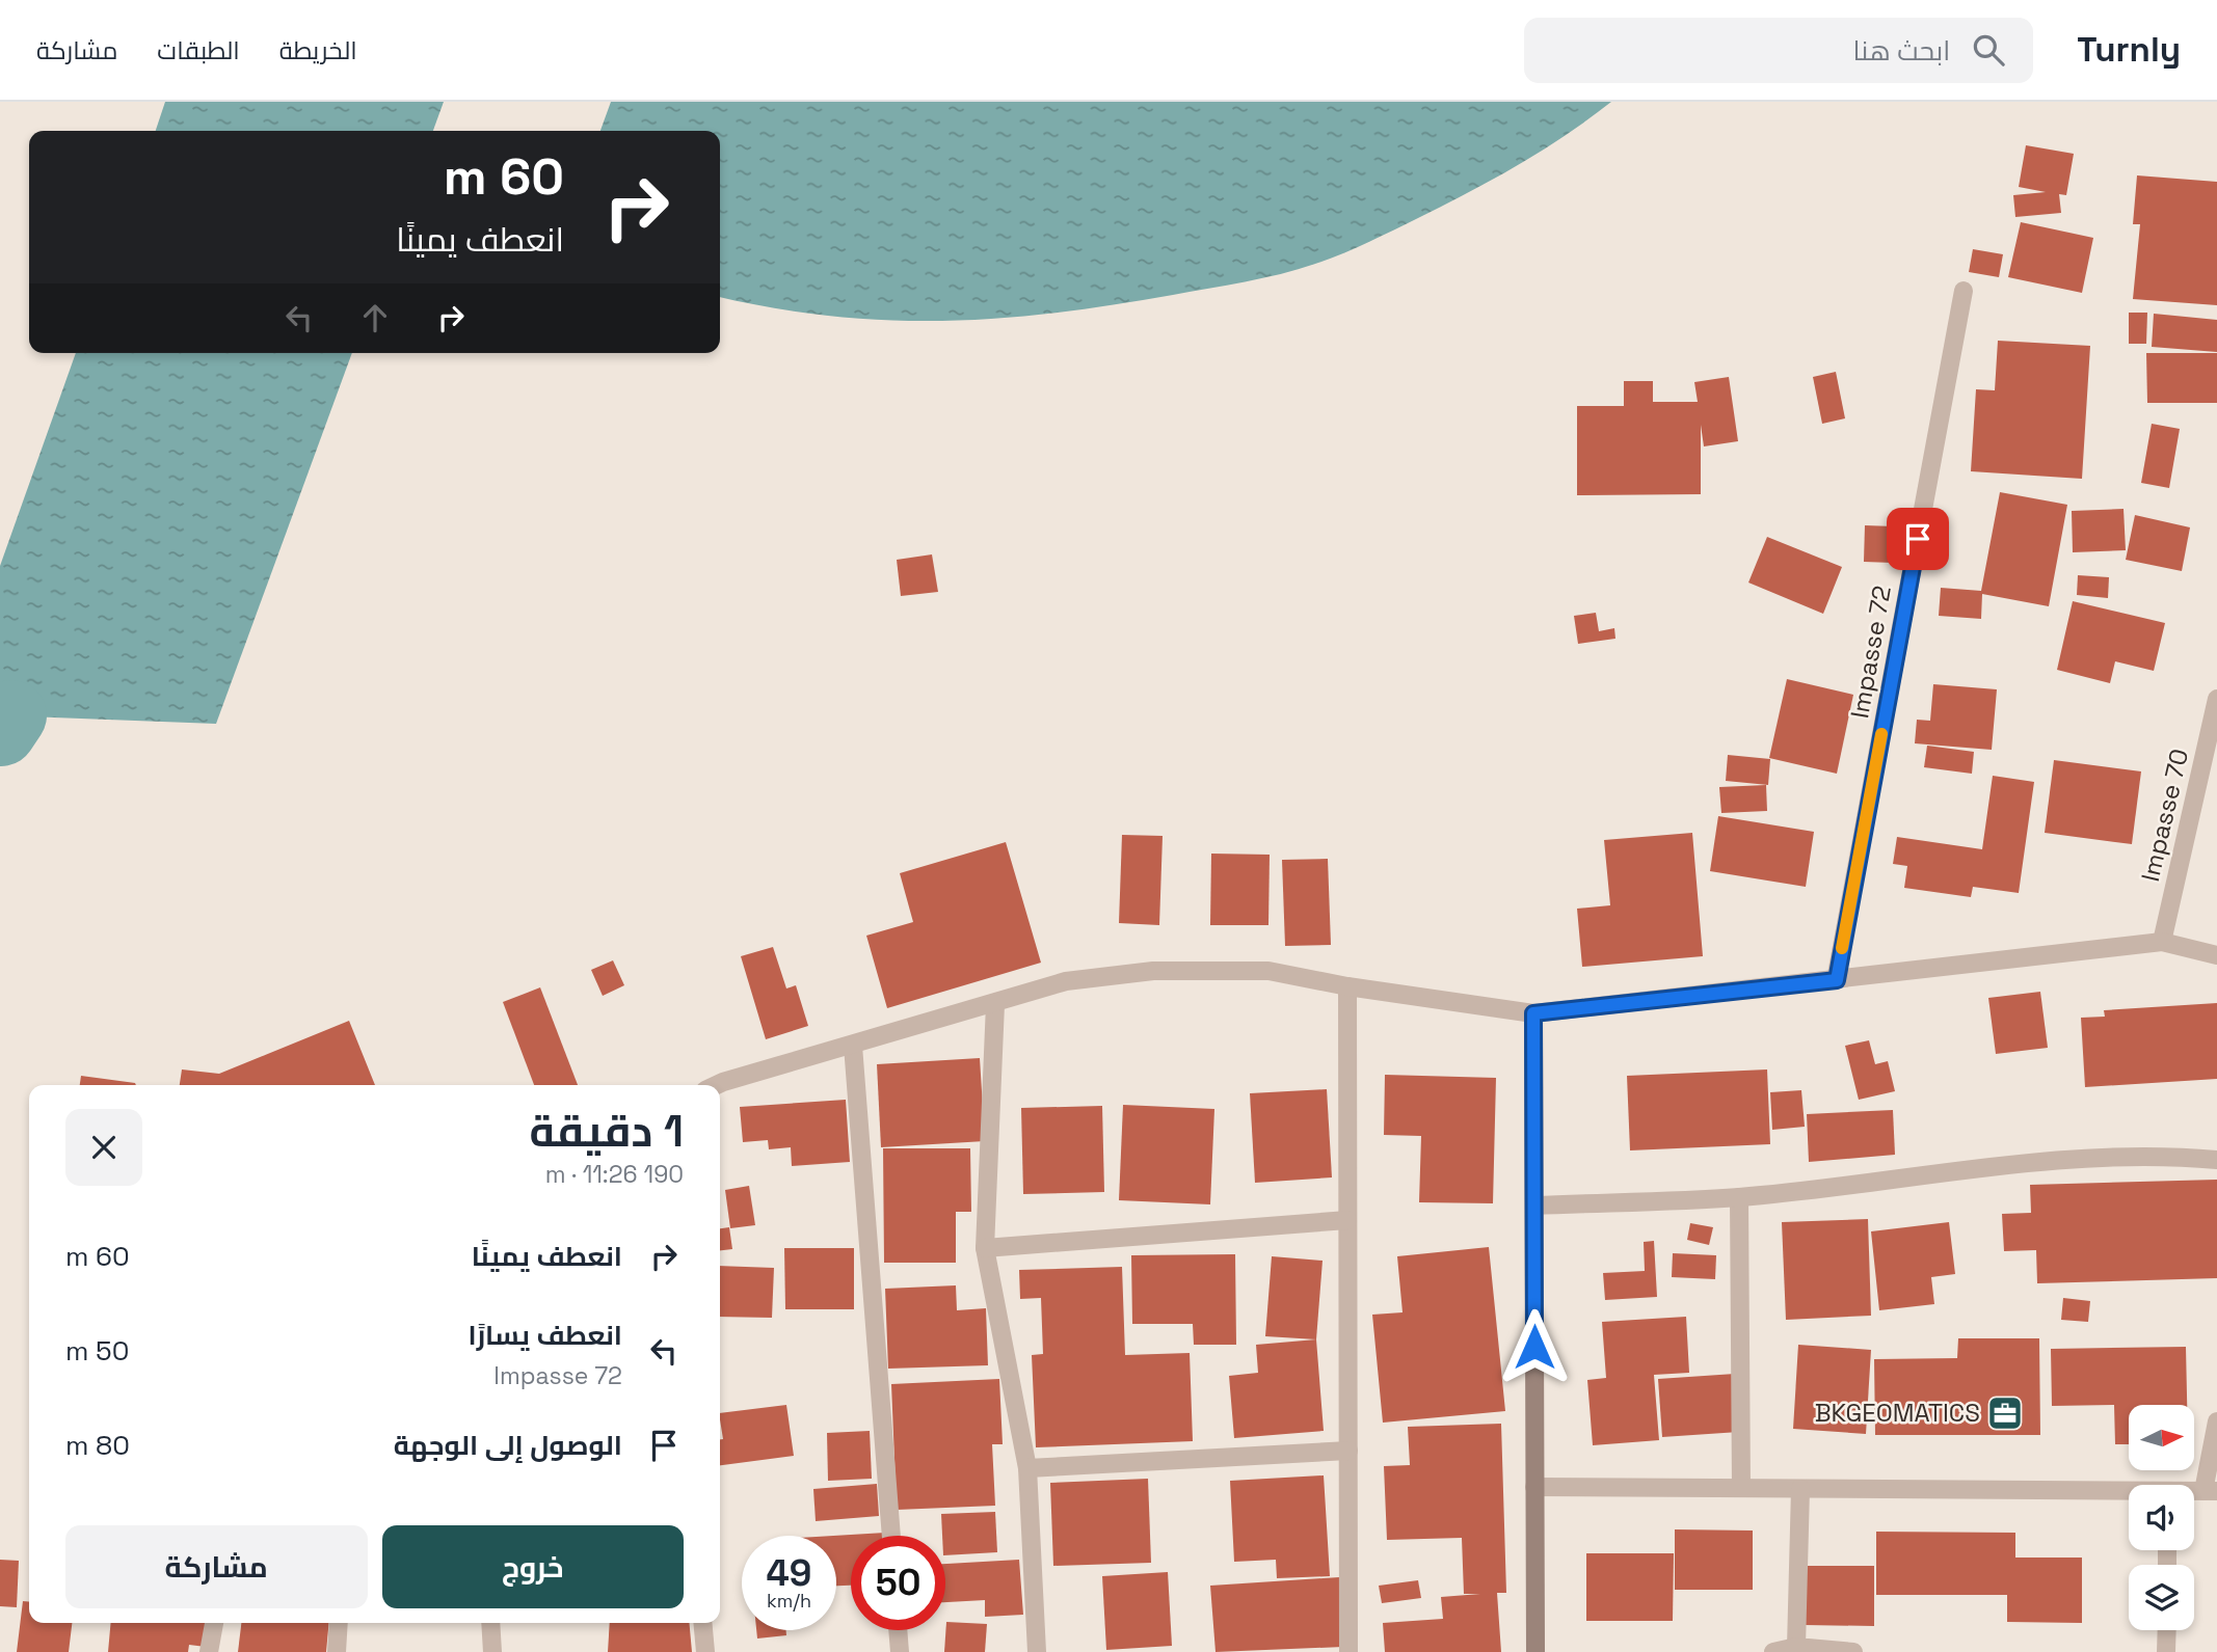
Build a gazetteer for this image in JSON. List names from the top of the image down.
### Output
{
  "streets": {
    "street": ["Impasse 72", "Impasse 70"]
  },
  "places": {
    "office": ["BKGEOMATICS"]
  },
  "north": "right",
  "page": {
    "header": "Turnly",
    "search": "ابحث هنا",
    "nav": ["الخريطة", "الطبقات", "مشاركة"],
    "turn": ["60 m", "انعطف يمينًا"],
    "heading": ["1 دقيقة", "190 m · 11:26"],
    "list": [
      {
        "name": "انعطف يمينًا",
        "value": "60 m"
      },
      {
        "name": "انعطف يسارًا",
        "note": "Impasse 72",
        "value": "50 m"
      },
      {
        "name": "الوصول إلى الوجهة",
        "value": "80 m"
      }
    ],
    "buttons": ["خروج", "مشاركة"],
    "speed": "49 km/h",
    "limit": "50"
  }
}
